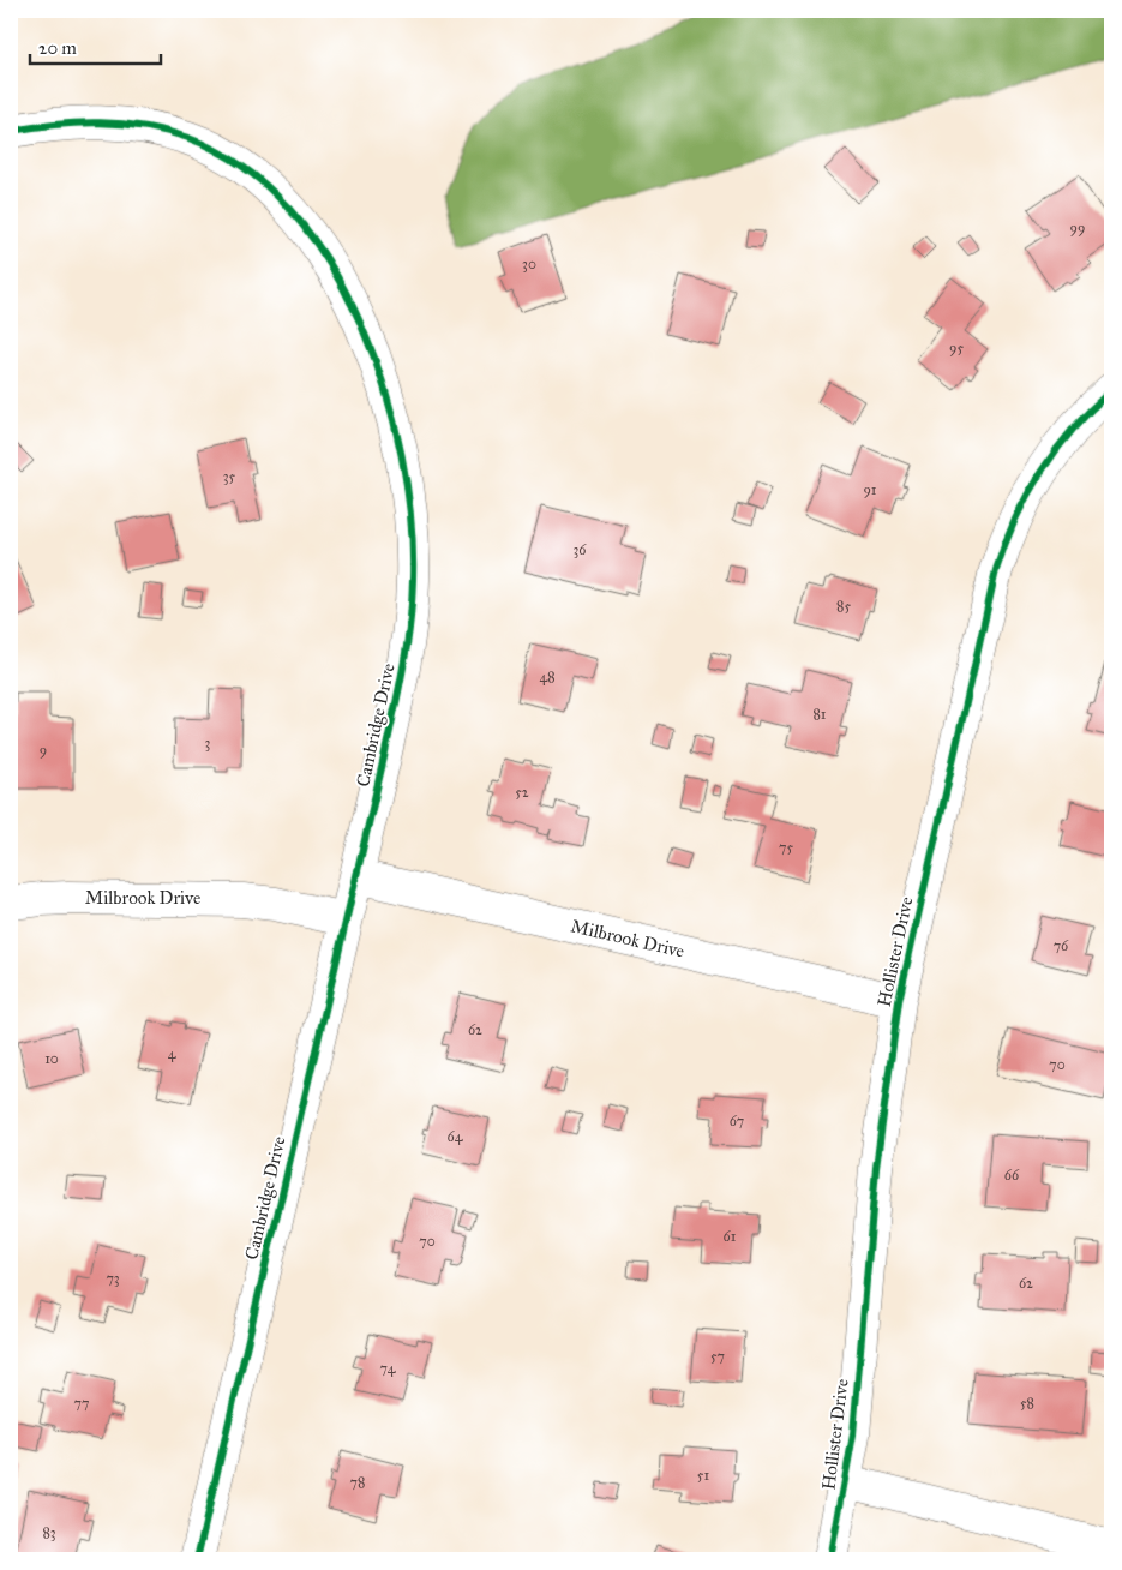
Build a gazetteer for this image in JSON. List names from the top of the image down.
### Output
{
  "streets": {
    "street": ["Cambridge Drive", "Milbrook Drive", "Hollister Drive"]
  },
  "crossings": [
    ["Cambridge Drive", "Milbrook Drive"],
    ["Milbrook Drive", "Hollister Drive"]
  ],
  "house_numbers": [
    "99",
    "30",
    "95",
    "35",
    "91",
    "36",
    "85",
    "48",
    "81",
    "3",
    "9",
    "52",
    "75",
    "76",
    "62",
    "4",
    "10",
    "70",
    "67",
    "64",
    "66",
    "61",
    "70",
    "73",
    "62",
    "57",
    "74",
    "77",
    "58",
    "51",
    "78",
    "83"
  ],
  "scale_bar": "20 m"
}
